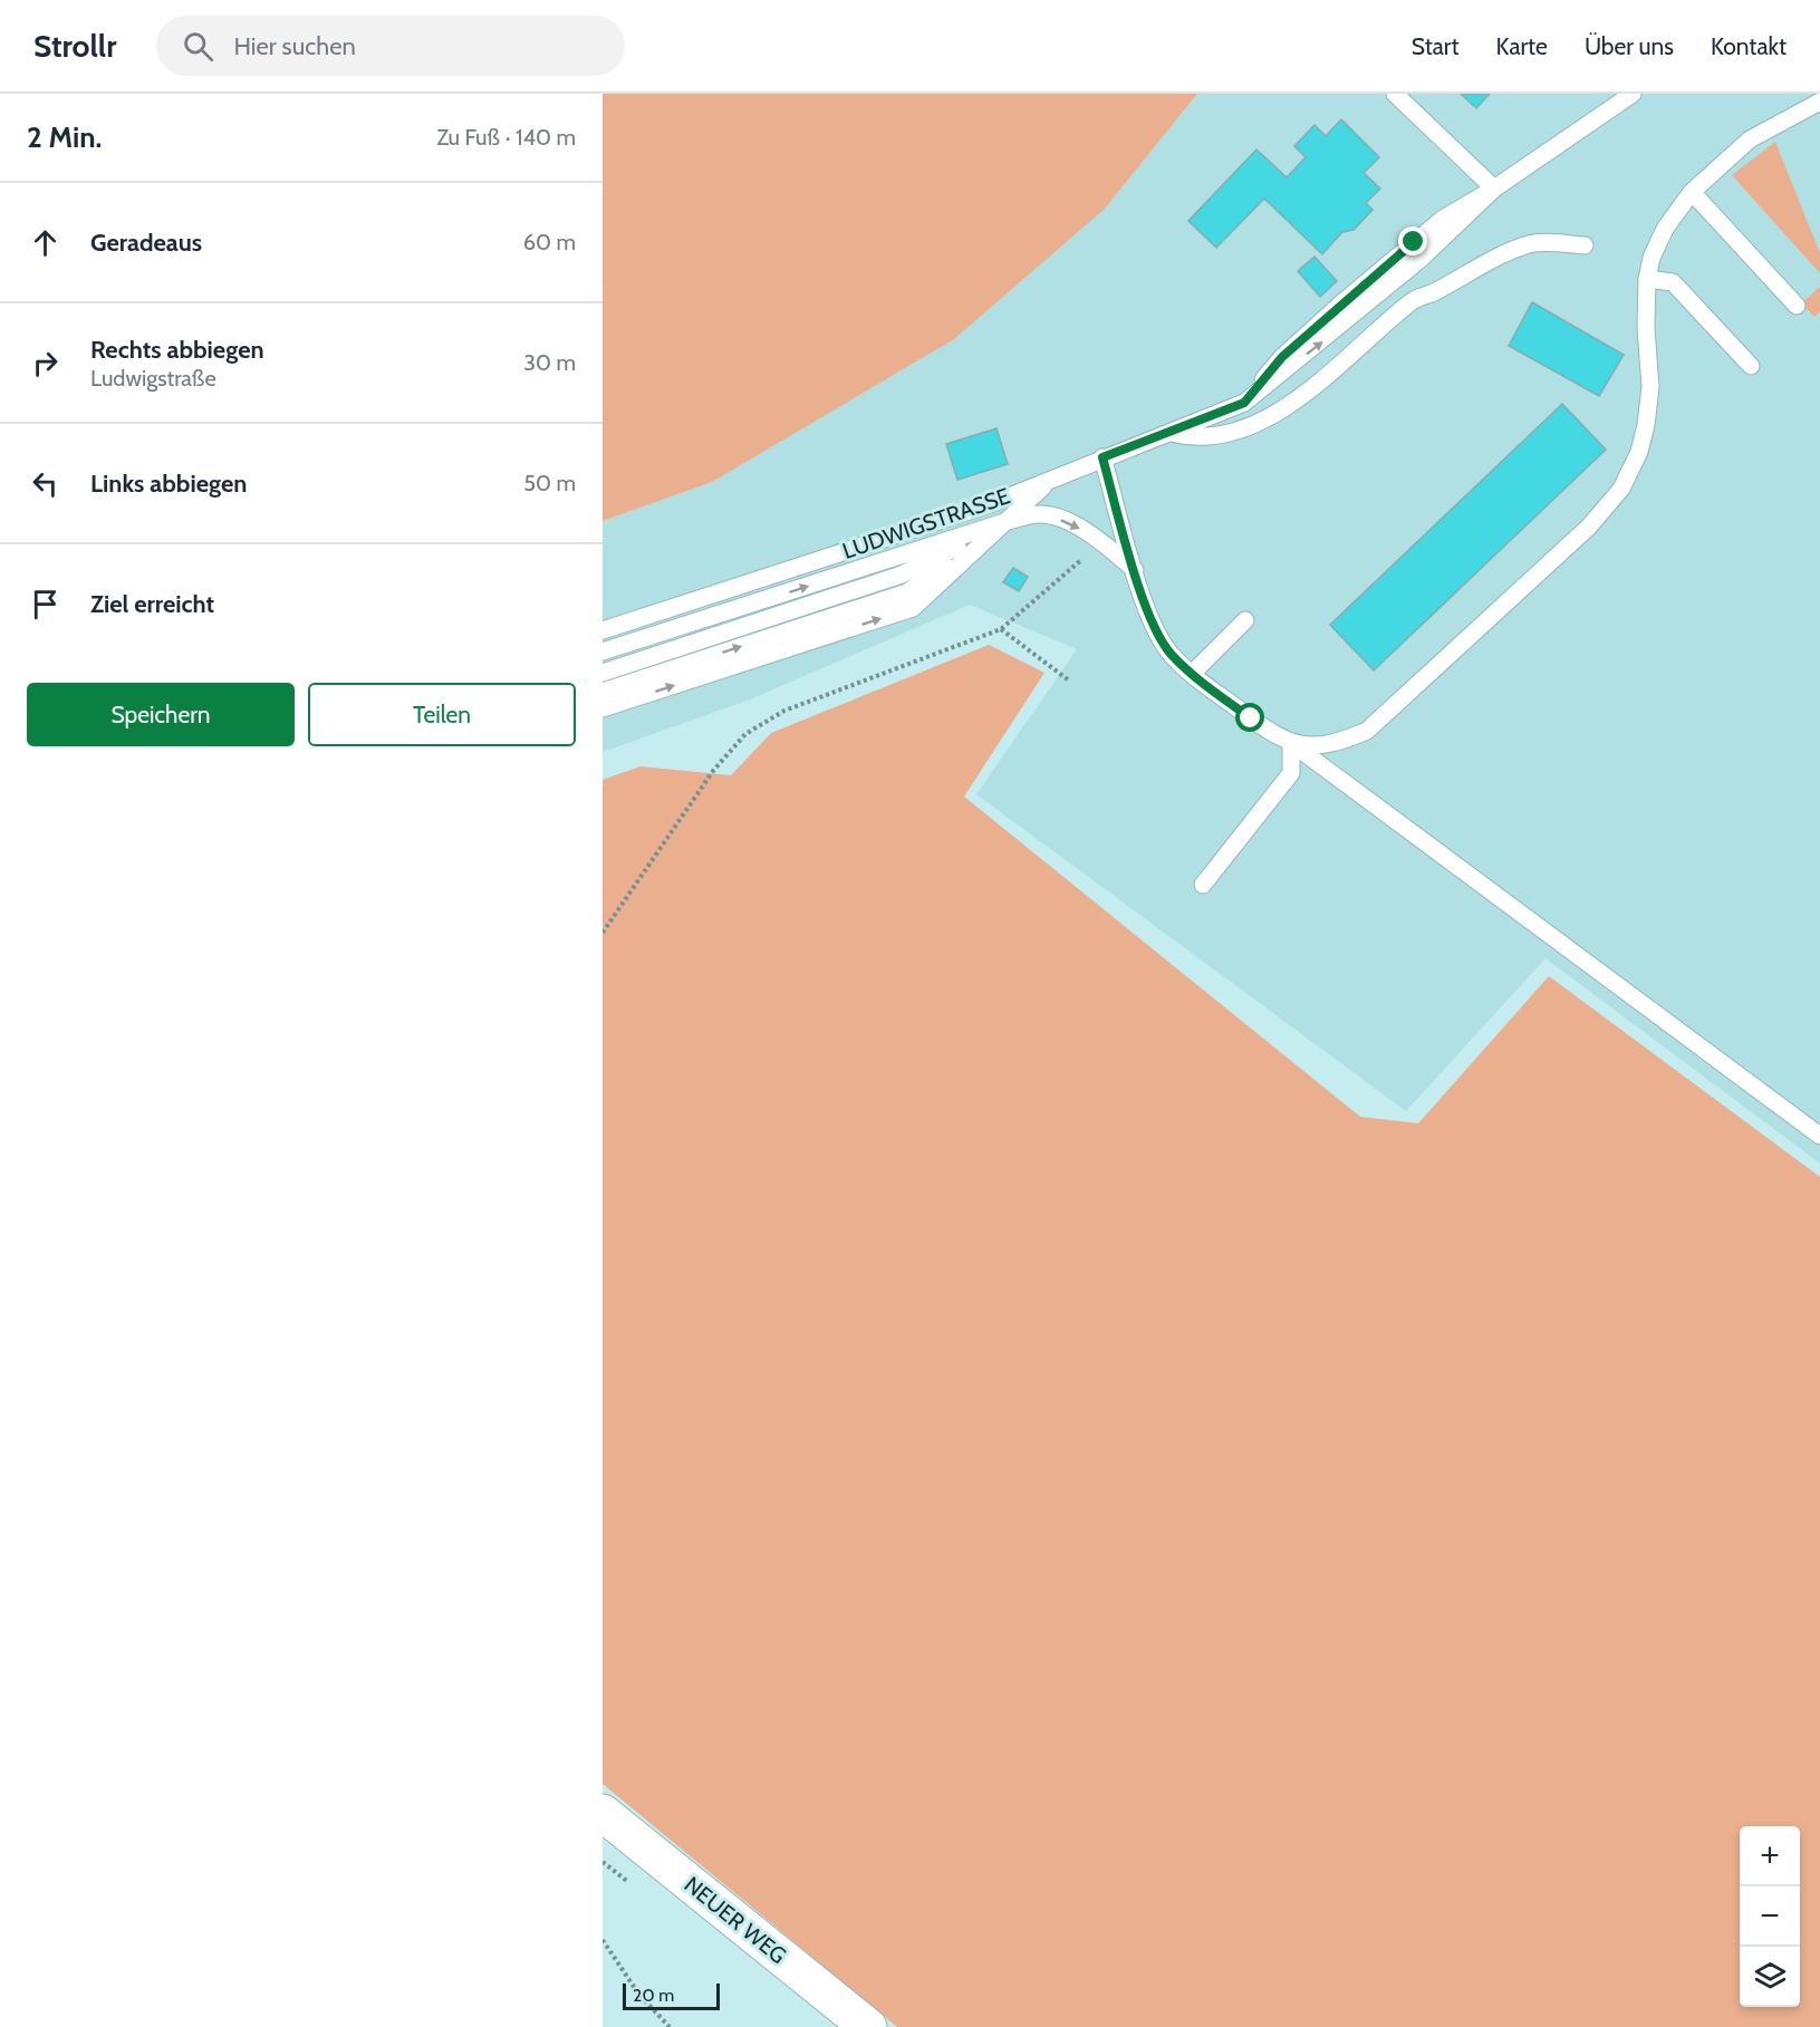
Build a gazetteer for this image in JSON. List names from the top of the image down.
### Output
{
  "streets": {
    "main road": ["NEUER WEG"],
    "lane": ["LUDWIGSTRASSE"]
  },
  "scale_bar": "20 m",
  "page": {
    "header": "Strollr",
    "search": "Hier suchen",
    "nav": [
      "Start",
      "Karte",
      "Über uns",
      "Kontakt"
    ],
    "heading": ["2 Min.", "Zu Fuß · 140 m"],
    "list": [
      ["Geradeaus", "60 m"],
      ["Rechts abbiegen", "Ludwigstraße", "30 m"],
      ["Links abbiegen", "50 m"],
      "Ziel erreicht"
    ],
    "buttons": ["Speichern", "Teilen"],
    "map_buttons": ["+", "−"],
    "scale": "20 m"
  }
}
